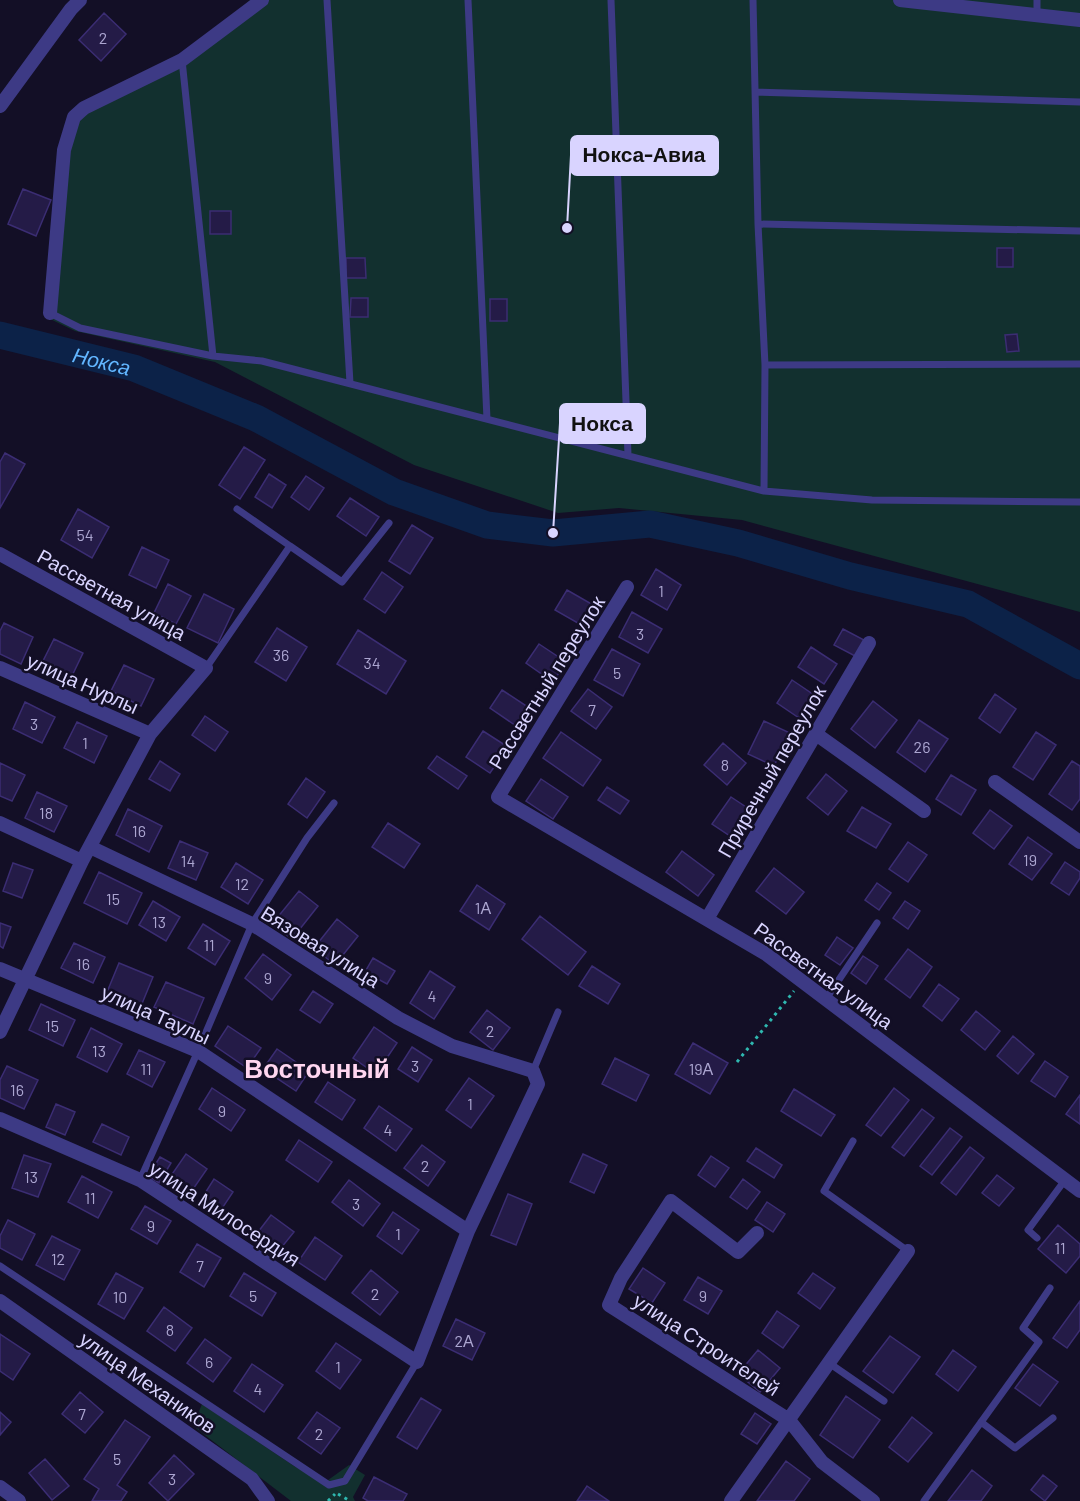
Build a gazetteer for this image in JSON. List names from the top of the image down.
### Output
{
  "streets": {
    "street": [
      "Рассветная улица",
      "Рассветный переулок",
      "улица Нурлы",
      "Приречный переулок",
      "Вязовая улица",
      "улица Таулы",
      "улица Милосердия",
      "улица Строителей",
      "улица Механиков"
    ]
  },
  "crossings": [
    ["Рассветная улица", "Рассветный переулок"],
    ["Рассветная улица", "Приречный переулок"]
  ],
  "districts": ["Восточный"],
  "water": ["Нокса"],
  "places": ["Нокса-Авиа", "Нокса"],
  "house_numbers": [
    "2",
    "54",
    "1",
    "3",
    "36",
    "34",
    "5",
    "7",
    "3",
    "1",
    "26",
    "8",
    "18",
    "16",
    "19",
    "14",
    "12",
    "15",
    "1А",
    "13",
    "11",
    "16",
    "9",
    "4",
    "15",
    "2",
    "13",
    "3",
    "11",
    "19А",
    "16",
    "1",
    "9",
    "4",
    "2",
    "13",
    "11",
    "3",
    "9",
    "1",
    "11",
    "12",
    "7",
    "2",
    "5",
    "9",
    "10",
    "8",
    "2А",
    "6",
    "1",
    "4",
    "7",
    "2",
    "5",
    "3"
  ]
}
